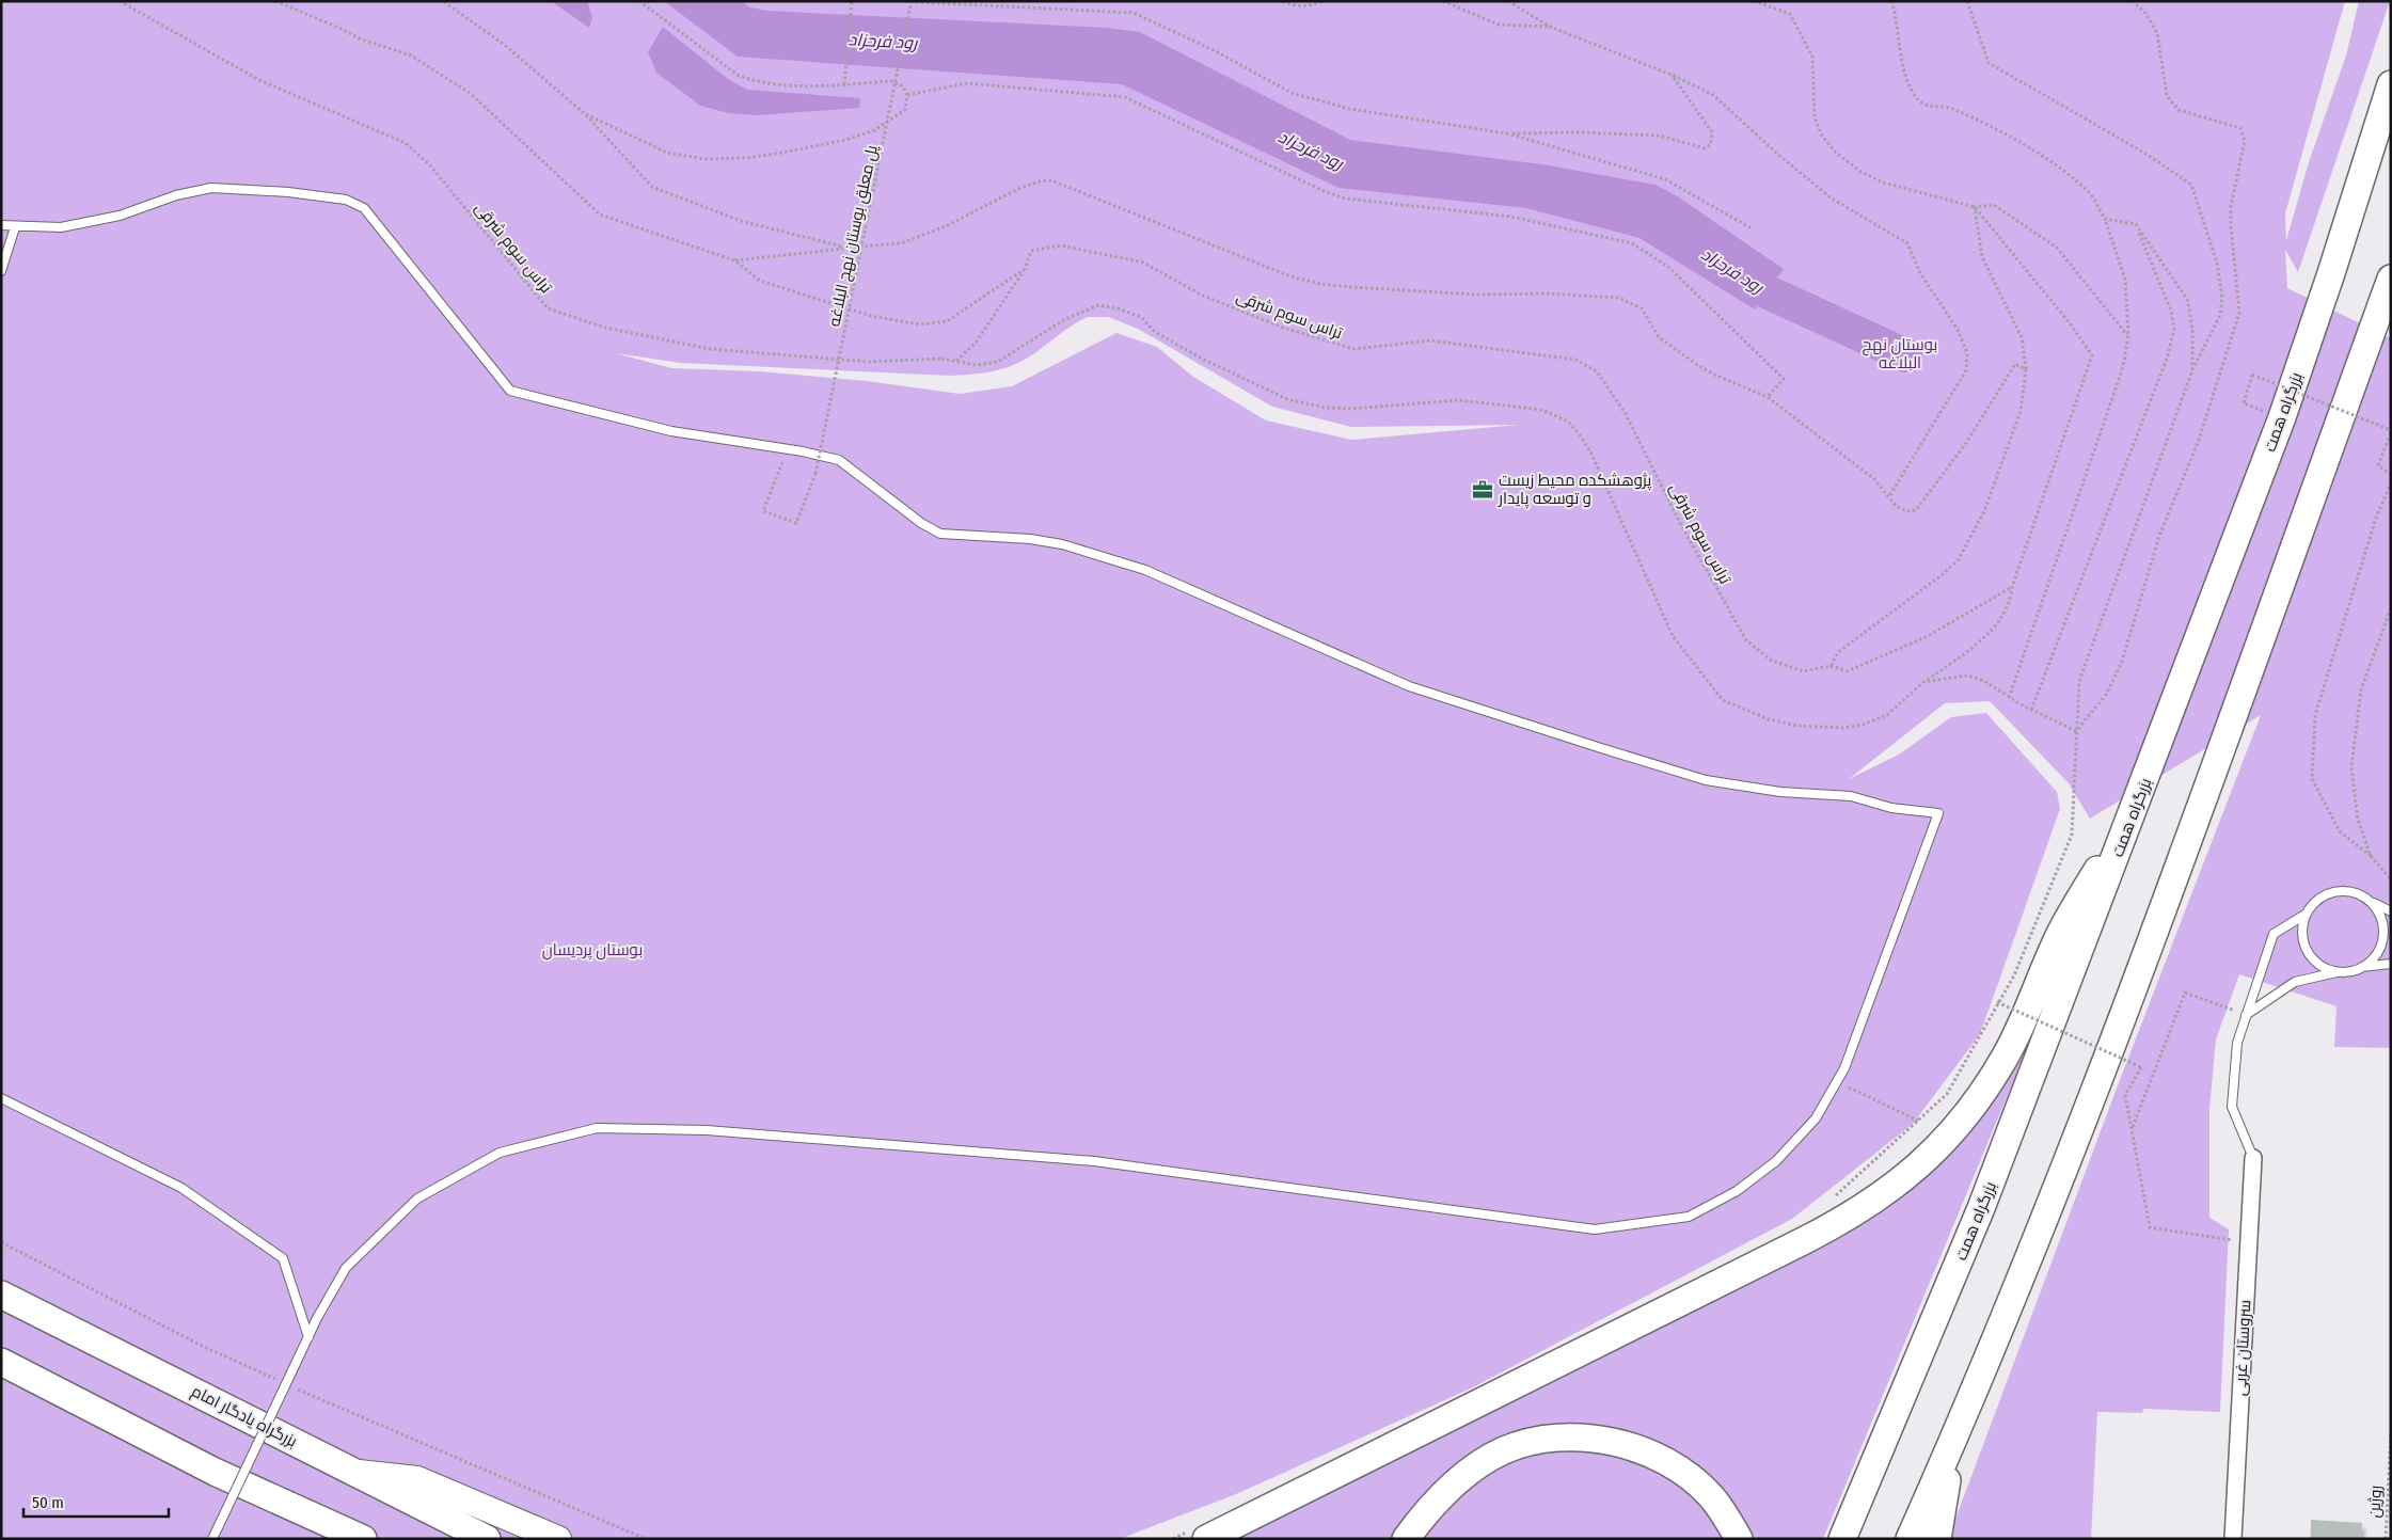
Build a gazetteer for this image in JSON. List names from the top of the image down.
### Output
{
  "streets": {
    "highway": ["بزرگراه همت", "بزرگراه یادگار امام"],
    "street": ["سروستان غربی"],
    "path": ["پل معلق بوستان نهج البلاغه", "تراس سوم شرقی", "روژین"]
  },
  "water": ["رود فرحزاد"],
  "parks": ["بوستان نهج البلاغه", "بوستان پردیسان"],
  "places": {
    "office": ["پژوهشکده محیط زیست و توسعه پایدار"]
  },
  "scale_bar": "50 m"
}
